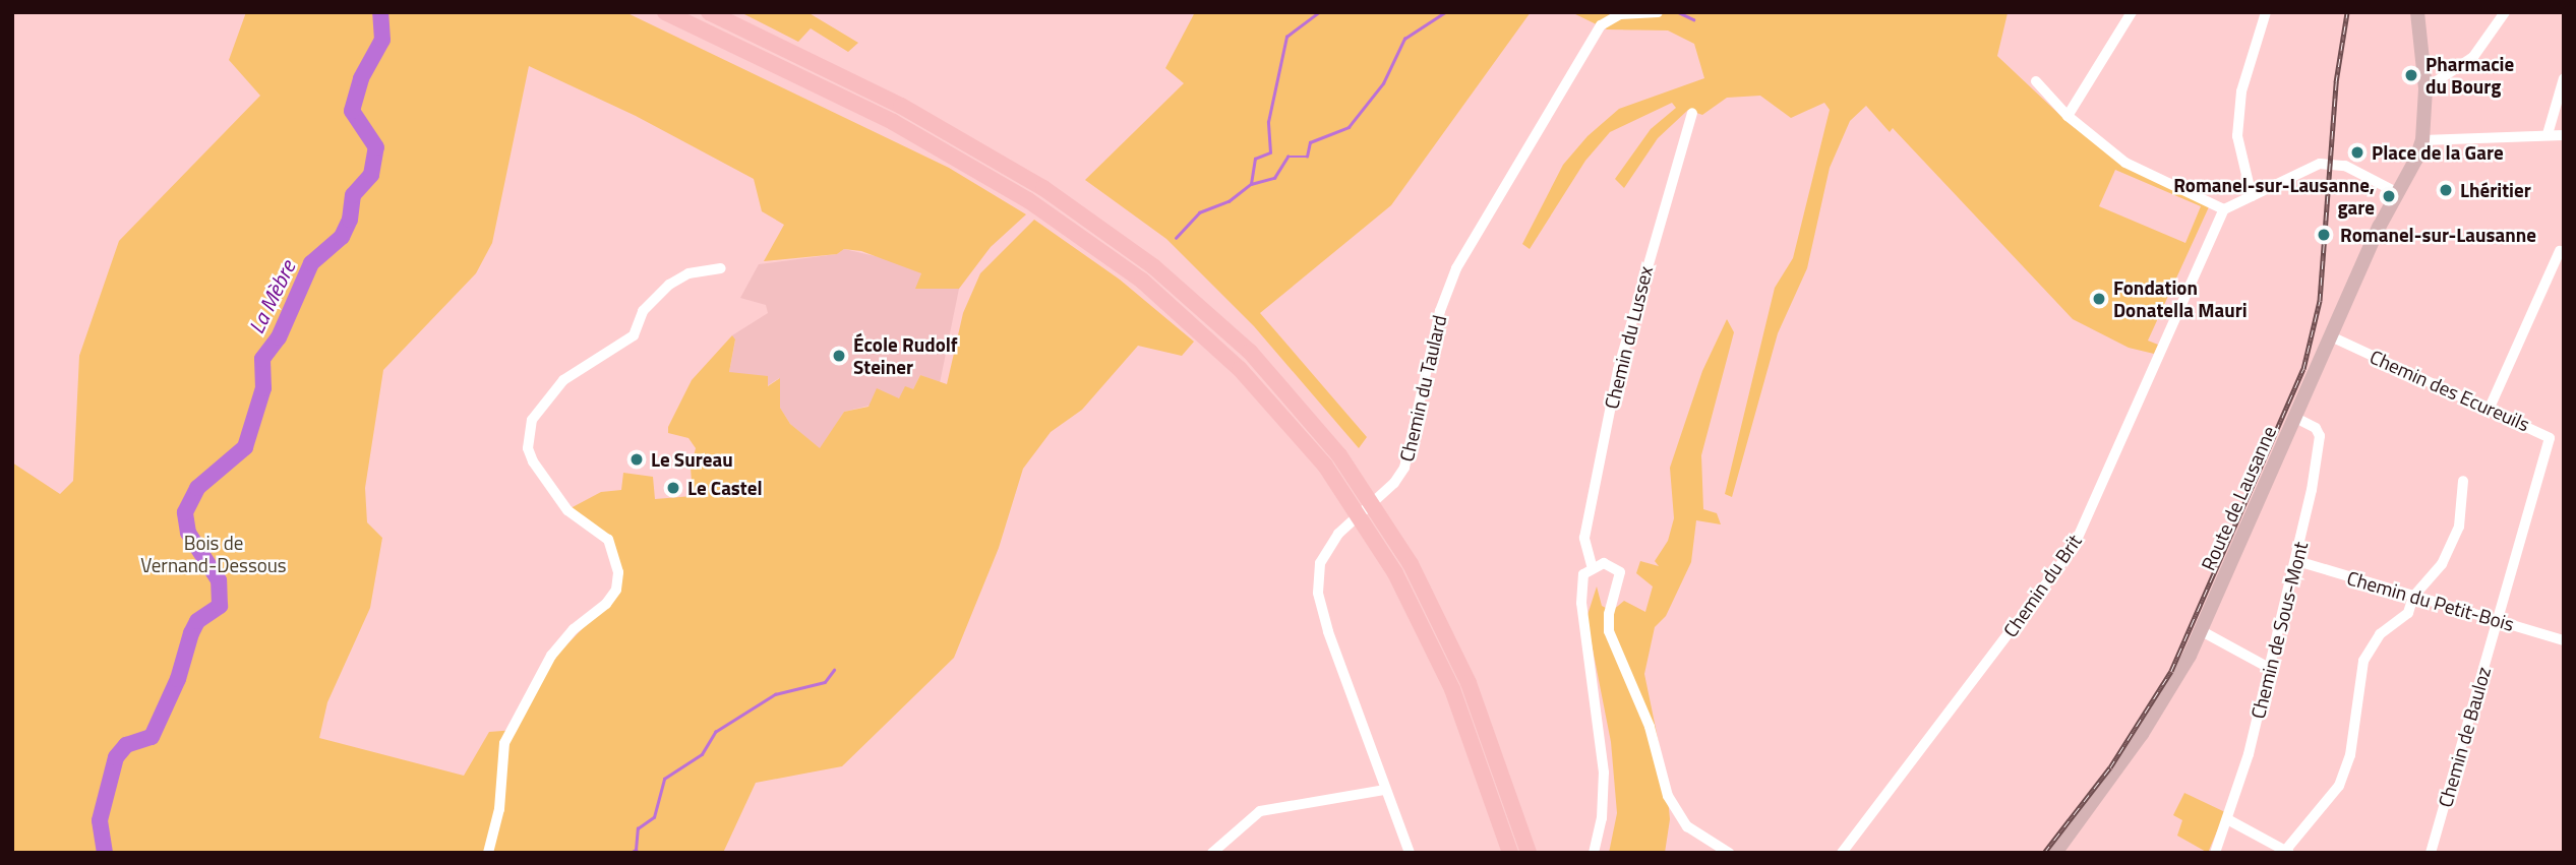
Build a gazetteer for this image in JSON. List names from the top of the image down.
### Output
{
  "streets": {
    "main road": ["Route de Lausanne"],
    "street": [
      "Chemin du Lussex",
      "Chemin du Taulard",
      "Chemin des Ecureuils",
      "Chemin du Brit",
      "Chemin du Petit-Bois",
      "Chemin de Sous-Mont",
      "Chemin de Bauloz"
    ]
  },
  "crossings": [
    ["Chemin des Ecureuils", "Route de Lausanne"],
    ["Chemin des Ecureuils", "Chemin du Petit-Bois"],
    ["Chemin des Ecureuils", "Chemin de Bauloz"],
    ["Route de Lausanne", "Chemin de Sous-Mont"],
    ["Chemin du Petit-Bois", "Chemin de Sous-Mont"],
    ["Chemin du Petit-Bois", "Chemin de Bauloz"]
  ],
  "water": ["La Mèbre"],
  "parks": ["Bois de Vernand-Dessous"],
  "places": [
    "Pharmacie du Bourg",
    "Place de la Gare",
    "Lhéritier",
    "Romanel-sur-Lausanne, gare",
    "Romanel-sur-Lausanne",
    "Fondation Donatella Mauri",
    "École Rudolf Steiner",
    "Le Sureau",
    "Le Castel"
  ]
}
